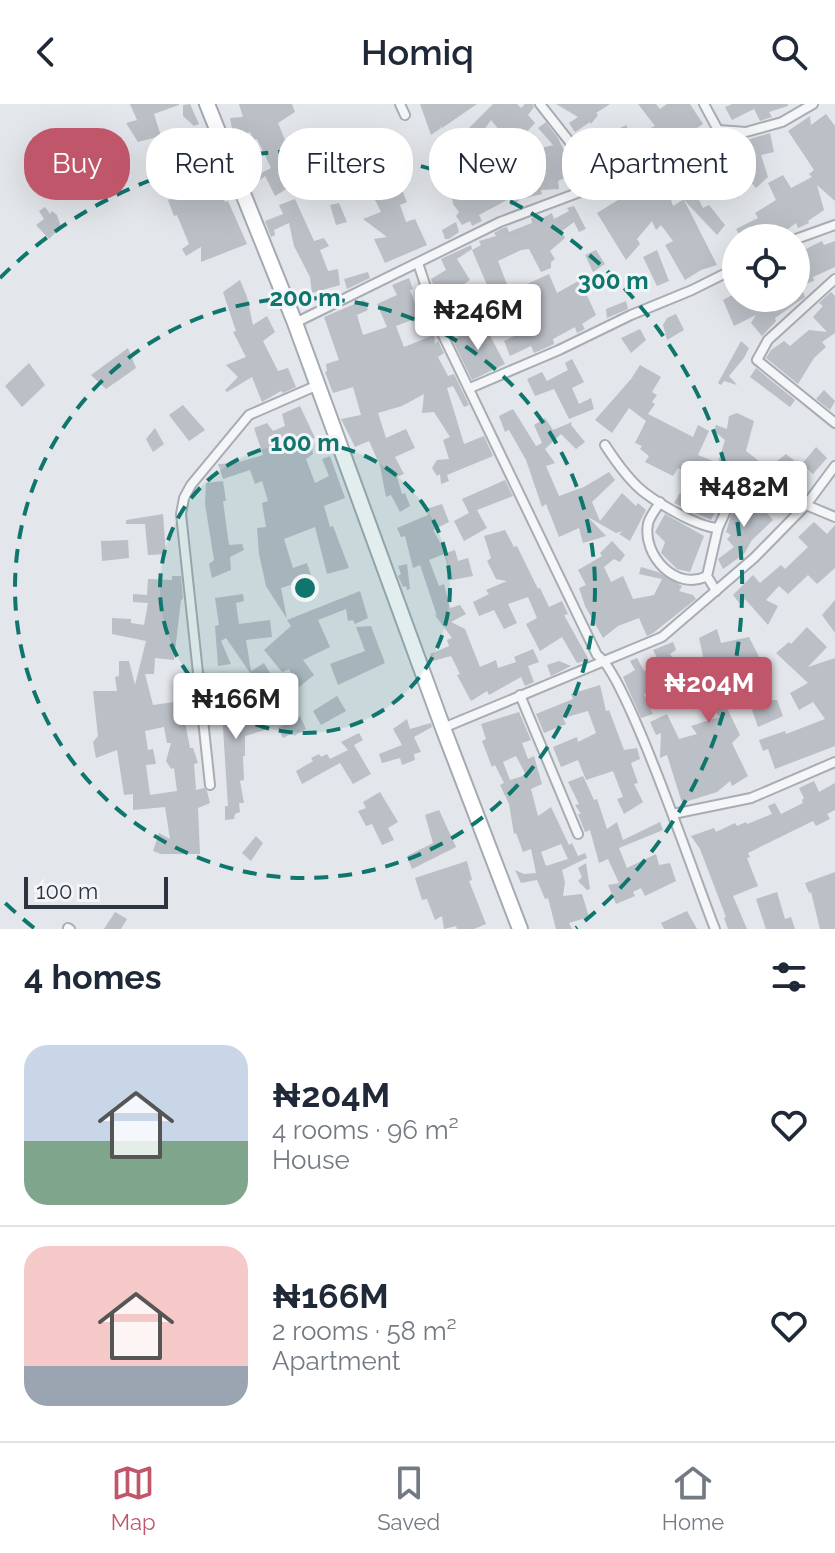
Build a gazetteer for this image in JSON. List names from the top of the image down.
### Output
{
  "scale_bar": "100 m",
  "page": {
    "header": "Homiq",
    "chip": [
      "Buy",
      "Rent",
      "Filters",
      "New",
      "Apartment"
    ],
    "price": [
      "₦246M",
      "₦482M",
      "₦204M",
      "₦166M"
    ],
    "scale": "100 m",
    "heading": "4 homes",
    "list": [
      {
        "name": "₦204M",
        "note": "4 rooms · 96 m² · House"
      },
      {
        "name": "₦166M",
        "note": "2 rooms · 58 m² · Apartment"
      }
    ],
    "tabs": ["Map", "Saved", "Home"]
  },
  "rings": ["300 m", "200 m", "100 m"]
}
